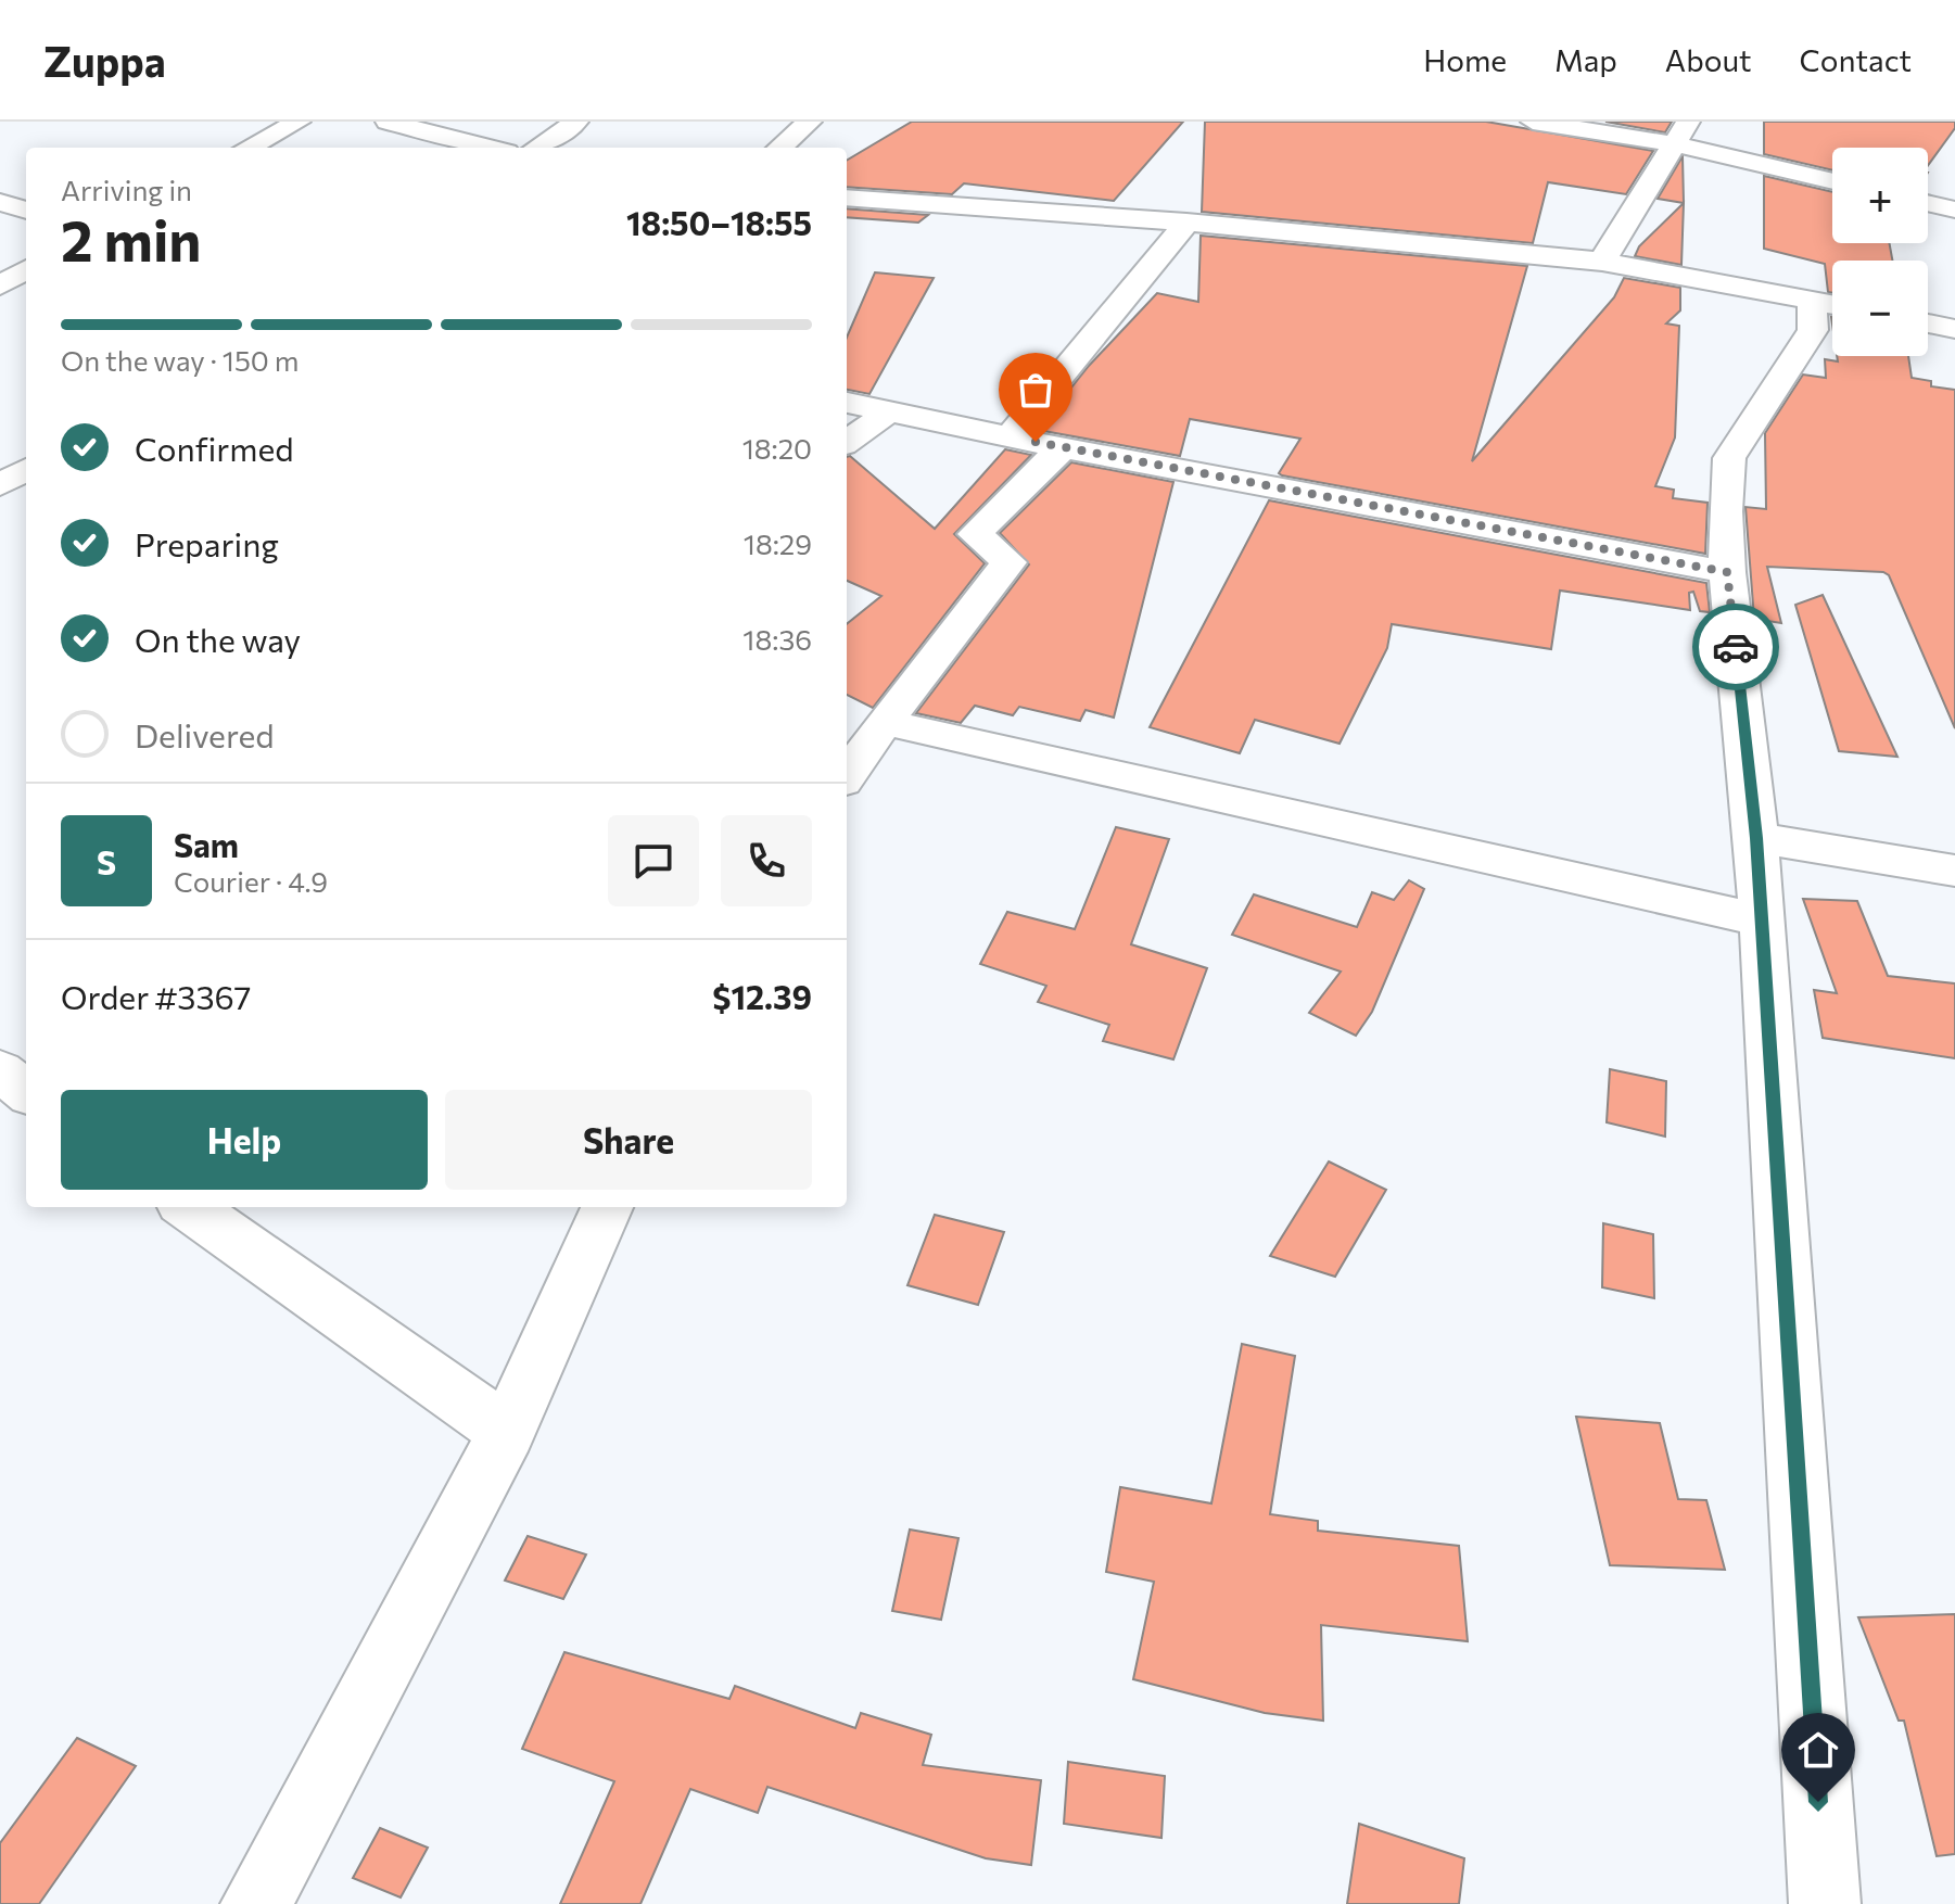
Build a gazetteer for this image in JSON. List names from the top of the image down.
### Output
{
  "page": {
    "header": "Zuppa",
    "nav": [
      "Home",
      "Map",
      "About",
      "Contact"
    ],
    "map_buttons": ["+", "−"],
    "heading": ["2 min", "Arriving in", "18:50–18:55"],
    "panel": [
      "Sam",
      "Courier · 4.9",
      "Order #3367",
      "$12.39"
    ],
    "bar": "On the way · 150 m",
    "list": [
      ["Confirmed", "18:20"],
      ["Preparing", "18:29"],
      ["On the way", "18:36"],
      "Delivered"
    ],
    "round": "S",
    "buttons": ["Help", "Share"]
  }
}
